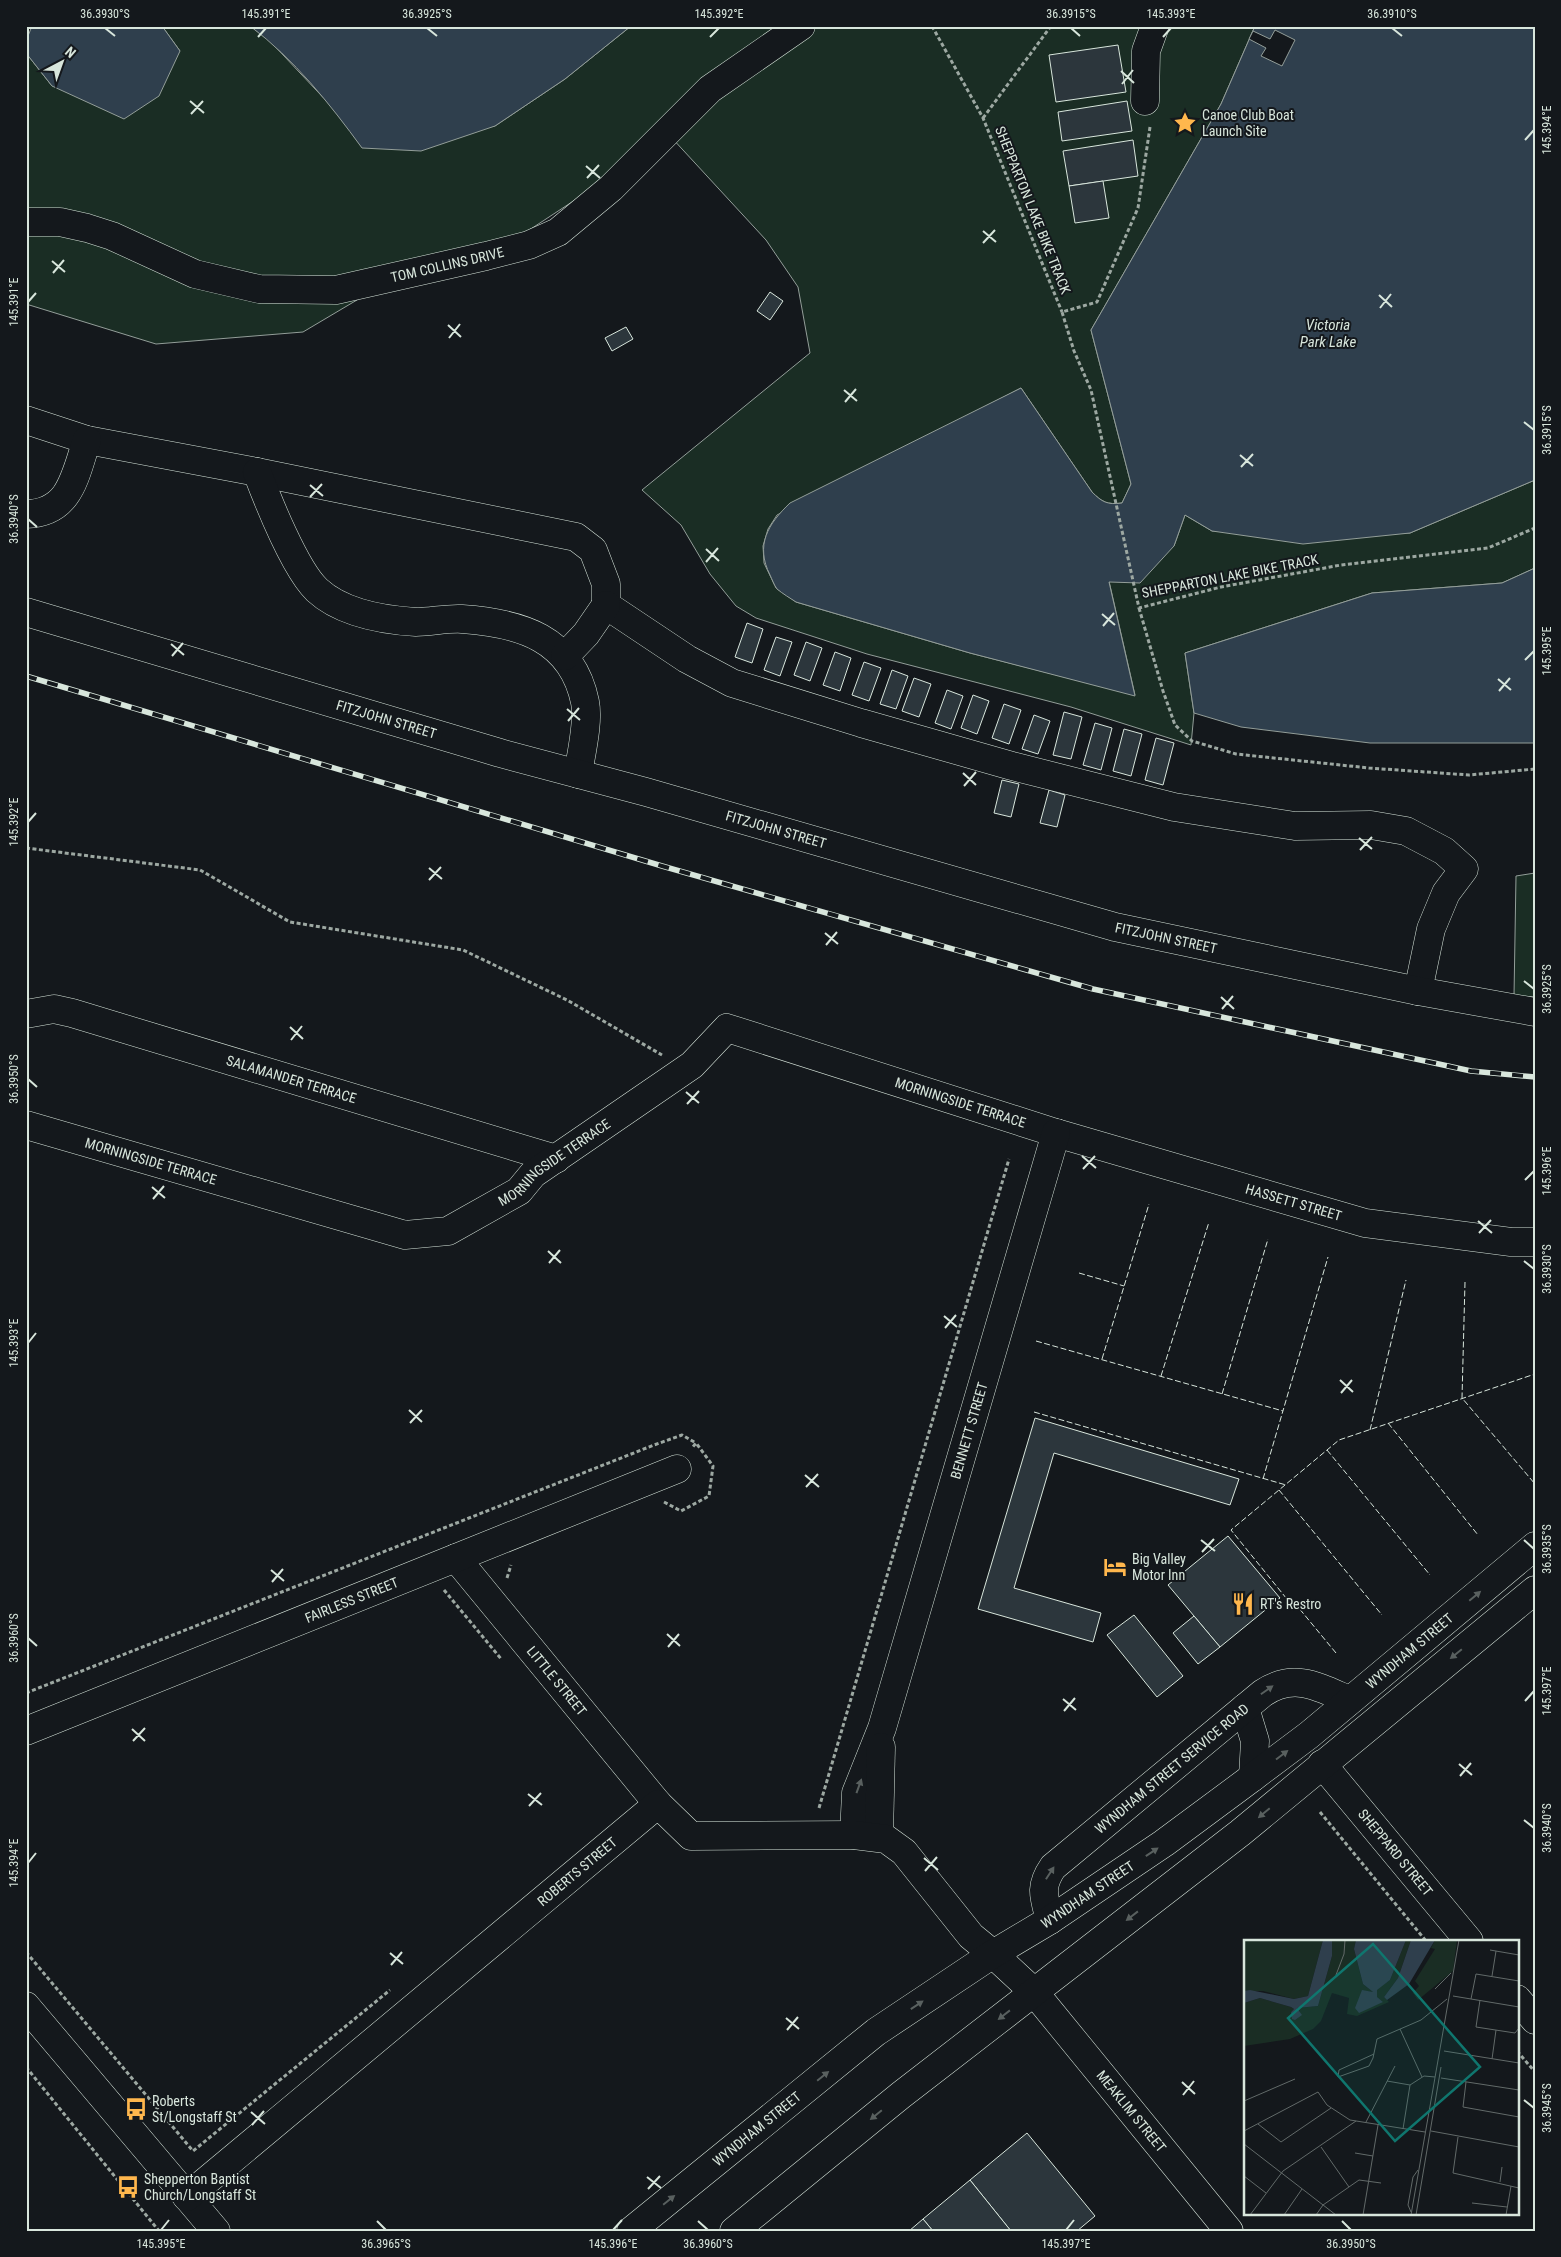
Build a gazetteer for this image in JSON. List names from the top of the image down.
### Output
{
  "streets": {
    "main road": [
      "TOM COLLINS DRIVE",
      "FITZJOHN STREET",
      "SALAMANDER TERRACE",
      "MORNINGSIDE TERRACE",
      "HASSETT STREET",
      "BENNETT STREET",
      "FAIRLESS STREET",
      "WYNDHAM STREET",
      "LITTLE STREET",
      "WYNDHAM STREET SERVICE ROAD",
      "SHEPPARD STREET",
      "ROBERTS STREET",
      "MEAKLIM STREET"
    ],
    "path": ["SHEPPARTON LAKE BIKE TRACK"]
  },
  "crossings": [
    ["SALAMANDER TERRACE", "MORNINGSIDE TERRACE"],
    ["MORNINGSIDE TERRACE", "HASSETT STREET"],
    ["MORNINGSIDE TERRACE", "BENNETT STREET"],
    ["HASSETT STREET", "BENNETT STREET"],
    ["FAIRLESS STREET", "LITTLE STREET"],
    ["WYNDHAM STREET", "WYNDHAM STREET SERVICE ROAD"],
    ["WYNDHAM STREET", "MEAKLIM STREET"],
    ["LITTLE STREET", "ROBERTS STREET"]
  ],
  "water": ["Victoria Park Lake"],
  "places": {
    "place": ["Canoe Club Boat Launch Site"],
    "hotel": ["Big Valley Motor Inn"],
    "restaurant": ["RT's Restro"],
    "bus stop": ["Roberts St/Longstaff St", "Shepperton Baptist Church/Longstaff St"]
  },
  "north": "top right",
  "coordinates": [
    "36.3930°S",
    "145.391°E",
    "36.3925°S",
    "145.392°E",
    "36.3915°S",
    "145.393°E",
    "36.3910°S",
    "145.394°E",
    "36.3940°S",
    "145.395°E",
    "36.3950°S",
    "145.396°E",
    "36.3935°S",
    "36.3960°S",
    "145.397°E",
    "36.3945°S",
    "36.3965°S"
  ]
}
